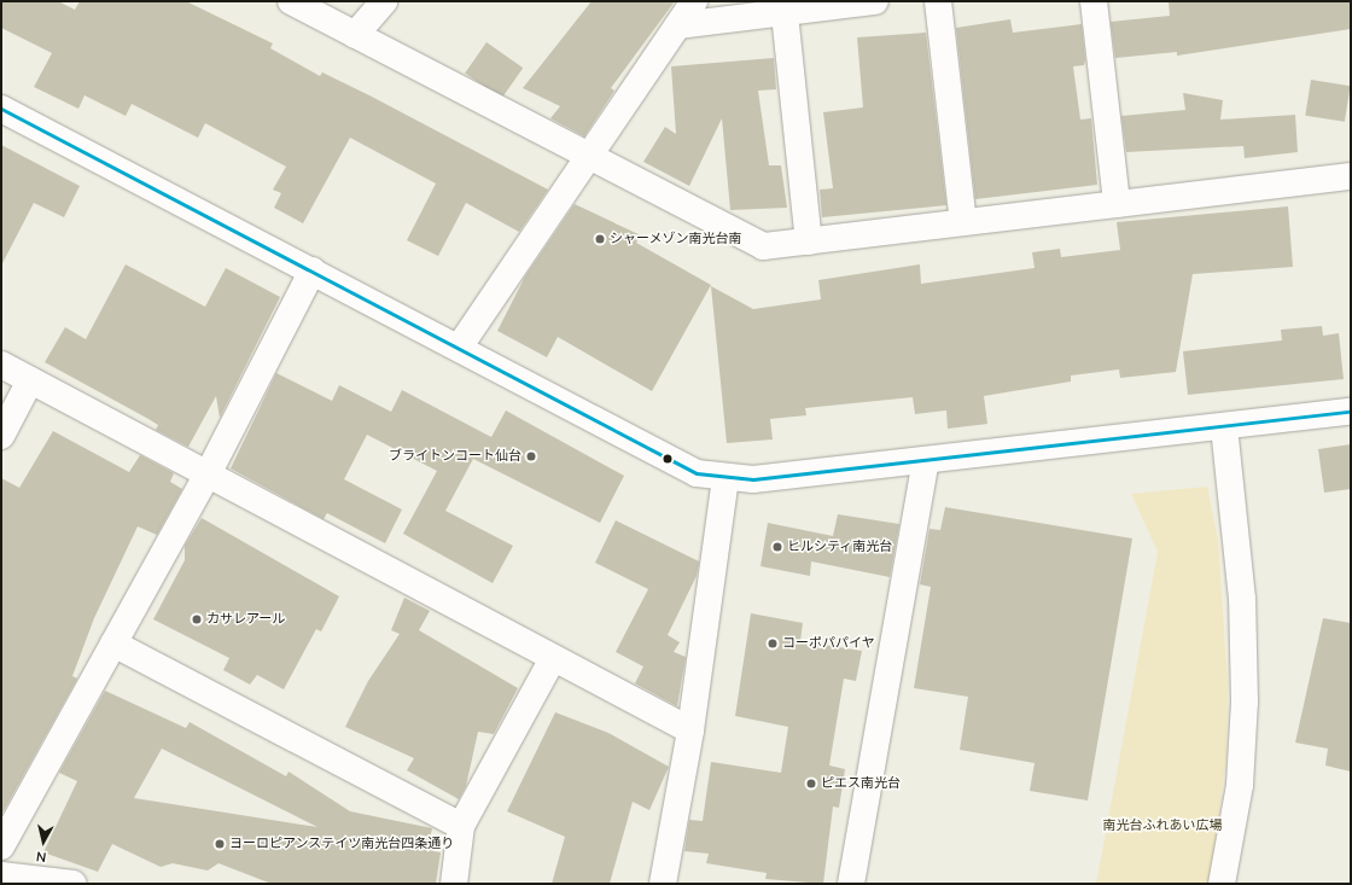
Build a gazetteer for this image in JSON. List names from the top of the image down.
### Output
{
  "parks": ["南光台ふれあい広場"],
  "places": [
    "シャーメゾン南光台南",
    "ブライトンコート仙台",
    "ヒルシティ南光台",
    "カサレアール",
    "コーポパパイヤ",
    "ピエス南光台",
    "ヨーロピアンステイツ南光台四条通り"
  ],
  "north": "bottom"
}
